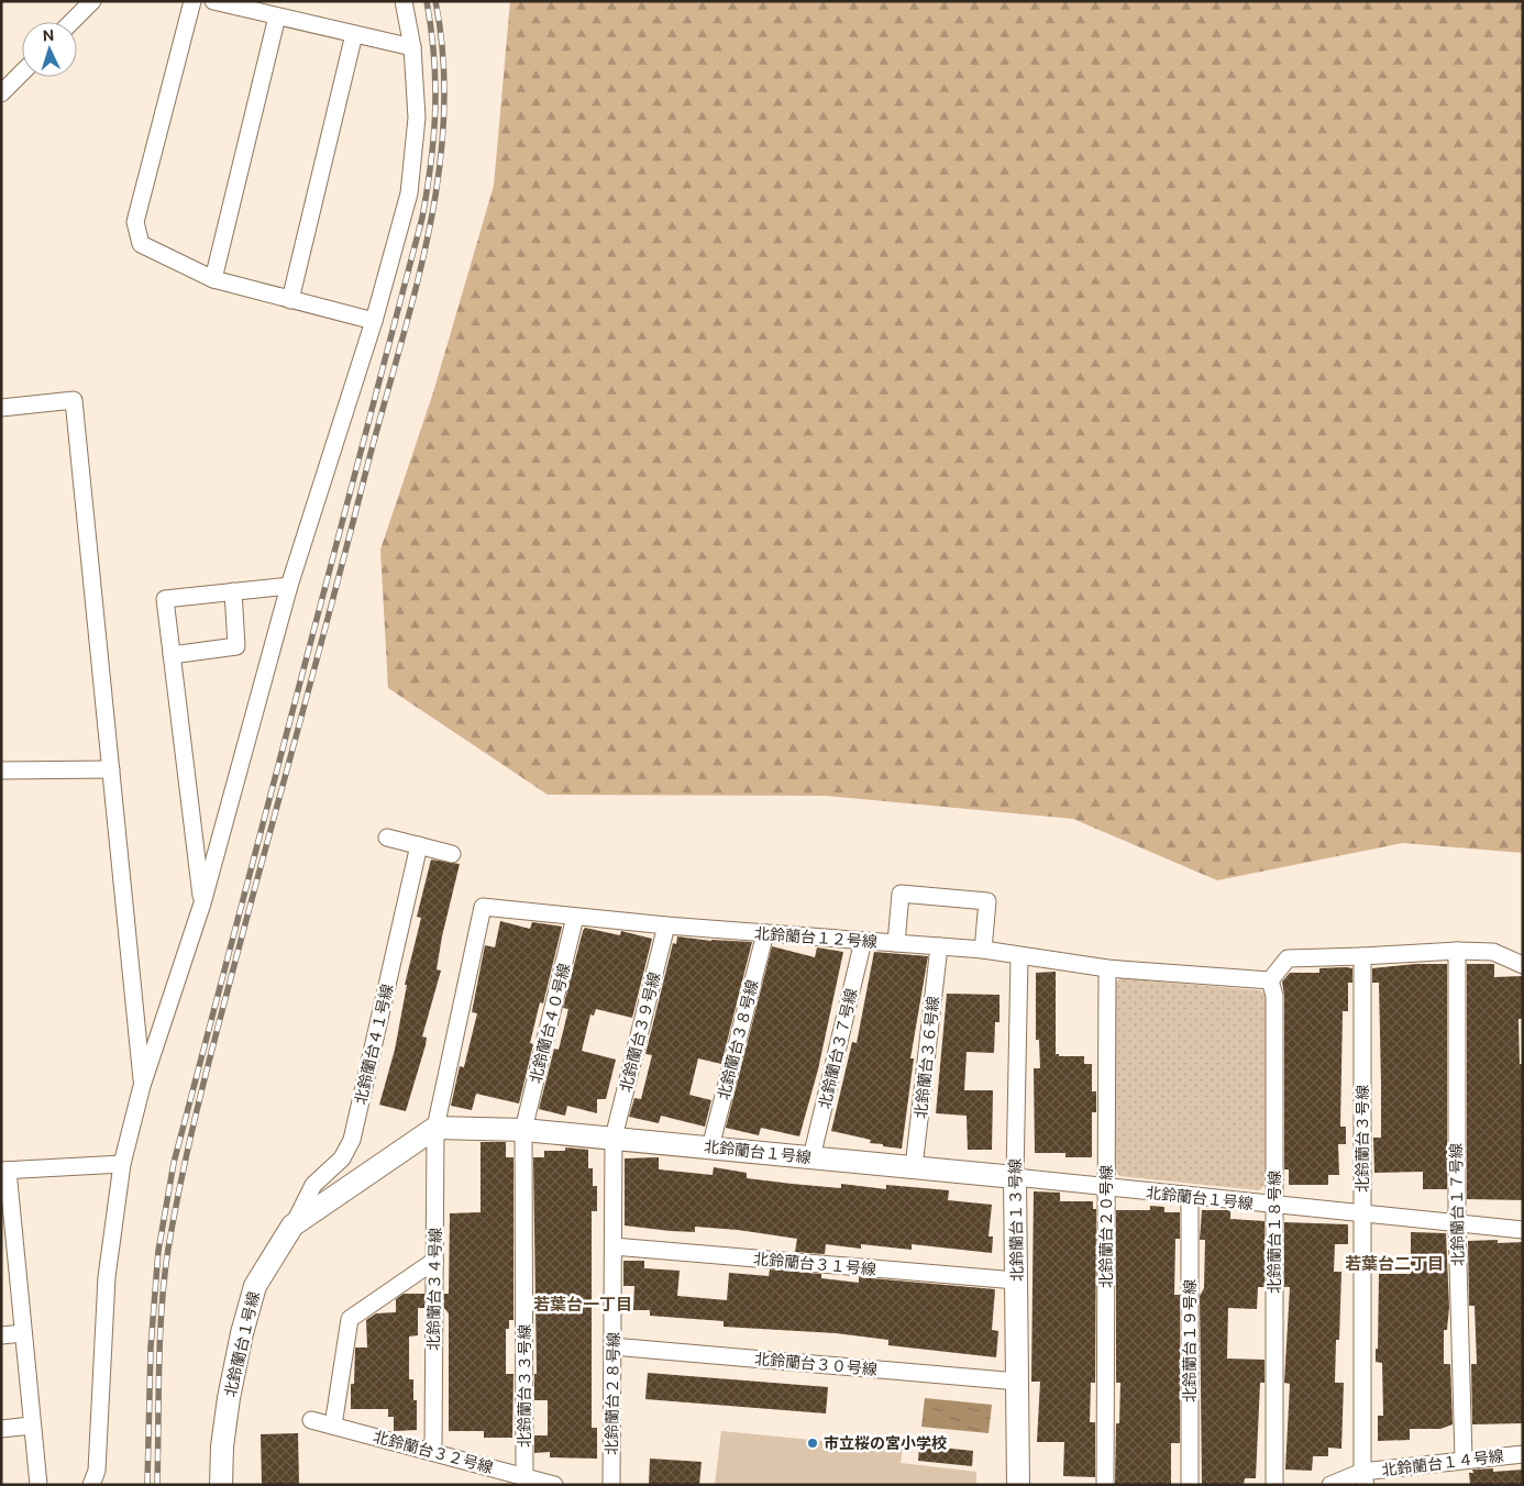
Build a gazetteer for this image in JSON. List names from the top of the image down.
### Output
{
  "streets": {
    "street": [
      "北鈴蘭台１２号線",
      "北鈴蘭台４０号線",
      "北鈴蘭台３９号線",
      "北鈴蘭台３８号線",
      "北鈴蘭台４１号線",
      "北鈴蘭台３７号線",
      "北鈴蘭台３６号線",
      "北鈴蘭台３号線",
      "北鈴蘭台１号線",
      "北鈴蘭台１７号線",
      "北鈴蘭台１３号線",
      "北鈴蘭台２０号線",
      "北鈴蘭台１８号線",
      "北鈴蘭台３１号線",
      "北鈴蘭台３４号線",
      "北鈴蘭台１９号線",
      "北鈴蘭台３０号線",
      "北鈴蘭台３３号線",
      "北鈴蘭台２８号線",
      "北鈴蘭台３２号線",
      "北鈴蘭台１４号線"
    ]
  },
  "crossings": [
    ["北鈴蘭台１２号線", "北鈴蘭台４０号線"],
    ["北鈴蘭台１２号線", "北鈴蘭台３９号線"],
    ["北鈴蘭台１２号線", "北鈴蘭台３８号線"],
    ["北鈴蘭台１２号線", "北鈴蘭台３７号線"],
    ["北鈴蘭台１２号線", "北鈴蘭台３６号線"],
    ["北鈴蘭台１２号線", "北鈴蘭台１号線"],
    ["北鈴蘭台１２号線", "北鈴蘭台１３号線"],
    ["北鈴蘭台１２号線", "北鈴蘭台２０号線"],
    ["北鈴蘭台１２号線", "北鈴蘭台１８号線"],
    ["北鈴蘭台１２号線", "北鈴蘭台３４号線"],
    ["北鈴蘭台４０号線", "北鈴蘭台１号線"],
    ["北鈴蘭台４０号線", "北鈴蘭台３３号線"],
    ["北鈴蘭台３９号線", "北鈴蘭台１号線"],
    ["北鈴蘭台３９号線", "北鈴蘭台２８号線"],
    ["北鈴蘭台３８号線", "北鈴蘭台１号線"],
    ["北鈴蘭台４１号線", "北鈴蘭台１号線"],
    ["北鈴蘭台３７号線", "北鈴蘭台１号線"],
    ["北鈴蘭台３６号線", "北鈴蘭台１号線"],
    ["北鈴蘭台３号線", "北鈴蘭台１号線"],
    ["北鈴蘭台３号線", "北鈴蘭台１４号線"],
    ["北鈴蘭台１号線", "北鈴蘭台１７号線"],
    ["北鈴蘭台１号線", "北鈴蘭台１３号線"],
    ["北鈴蘭台１号線", "北鈴蘭台２０号線"],
    ["北鈴蘭台１号線", "北鈴蘭台１８号線"],
    ["北鈴蘭台１号線", "北鈴蘭台３４号線"],
    ["北鈴蘭台１号線", "北鈴蘭台１９号線"],
    ["北鈴蘭台１号線", "北鈴蘭台３３号線"],
    ["北鈴蘭台１号線", "北鈴蘭台２８号線"],
    ["北鈴蘭台１７号線", "北鈴蘭台１４号線"],
    ["北鈴蘭台１３号線", "北鈴蘭台３１号線"],
    ["北鈴蘭台１３号線", "北鈴蘭台３０号線"],
    ["北鈴蘭台３１号線", "北鈴蘭台２８号線"],
    ["北鈴蘭台３４号線", "北鈴蘭台３２号線"],
    ["北鈴蘭台３０号線", "北鈴蘭台２８号線"],
    ["北鈴蘭台３３号線", "北鈴蘭台３２号線"]
  ],
  "districts": ["若葉台二丁目", "若葉台一丁目"],
  "places": ["市立桜の宮小学校"],
  "north": "top"
}
